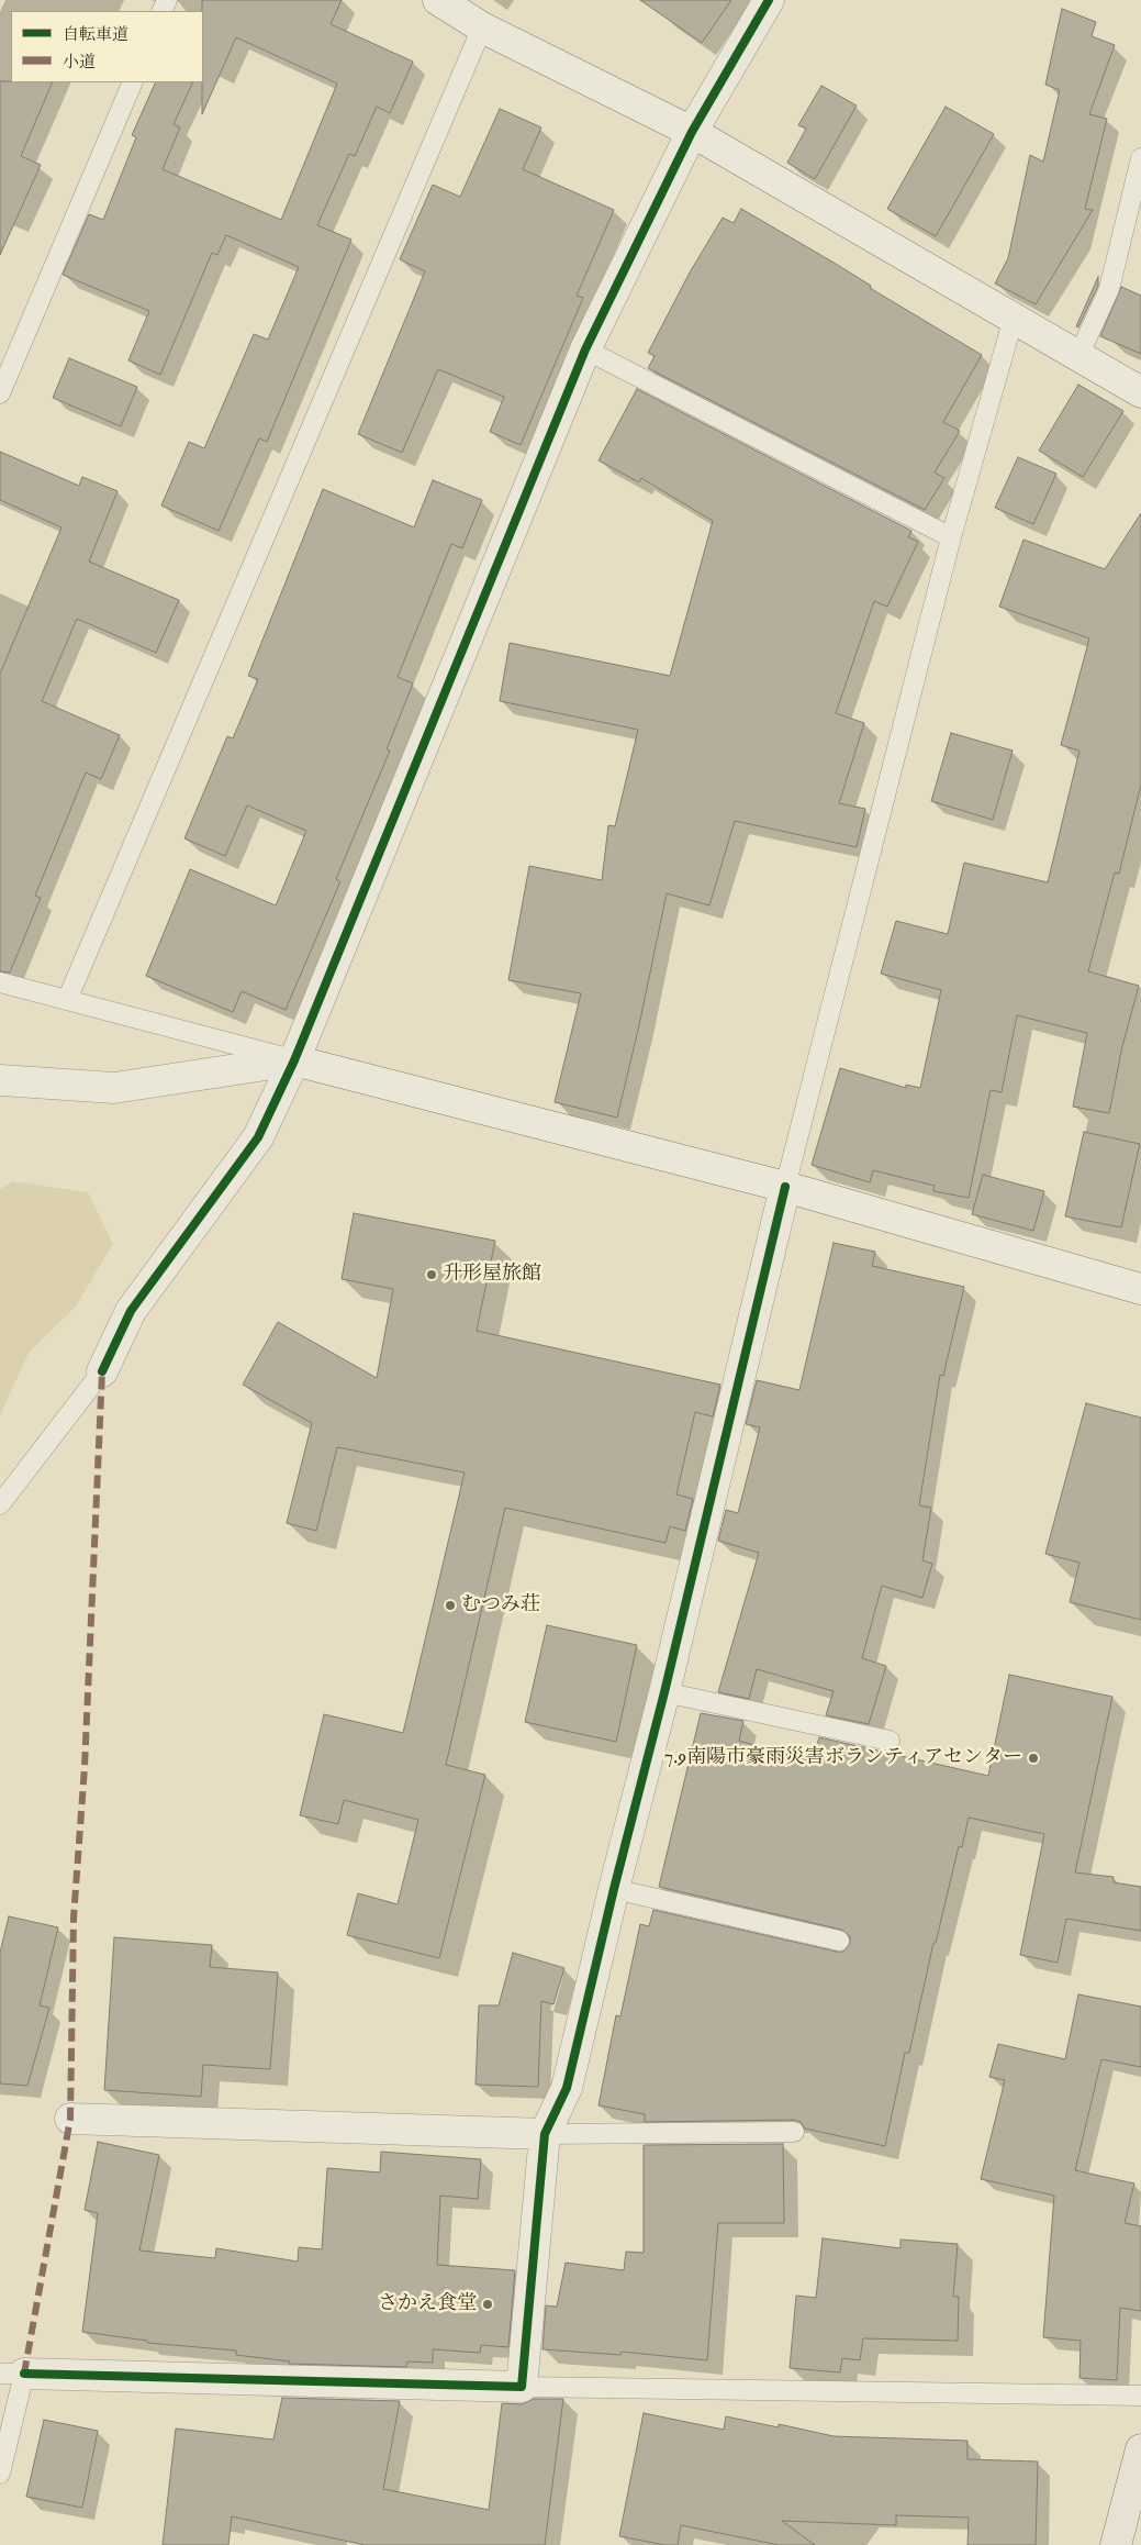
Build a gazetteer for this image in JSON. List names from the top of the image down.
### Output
{
  "places": [
    "升形屋旅館",
    "むつみ荘",
    "7.9南陽市豪雨災害ボランティアセンター",
    "さかえ食堂"
  ],
  "legend": ["自転車道", "小道"]
}
